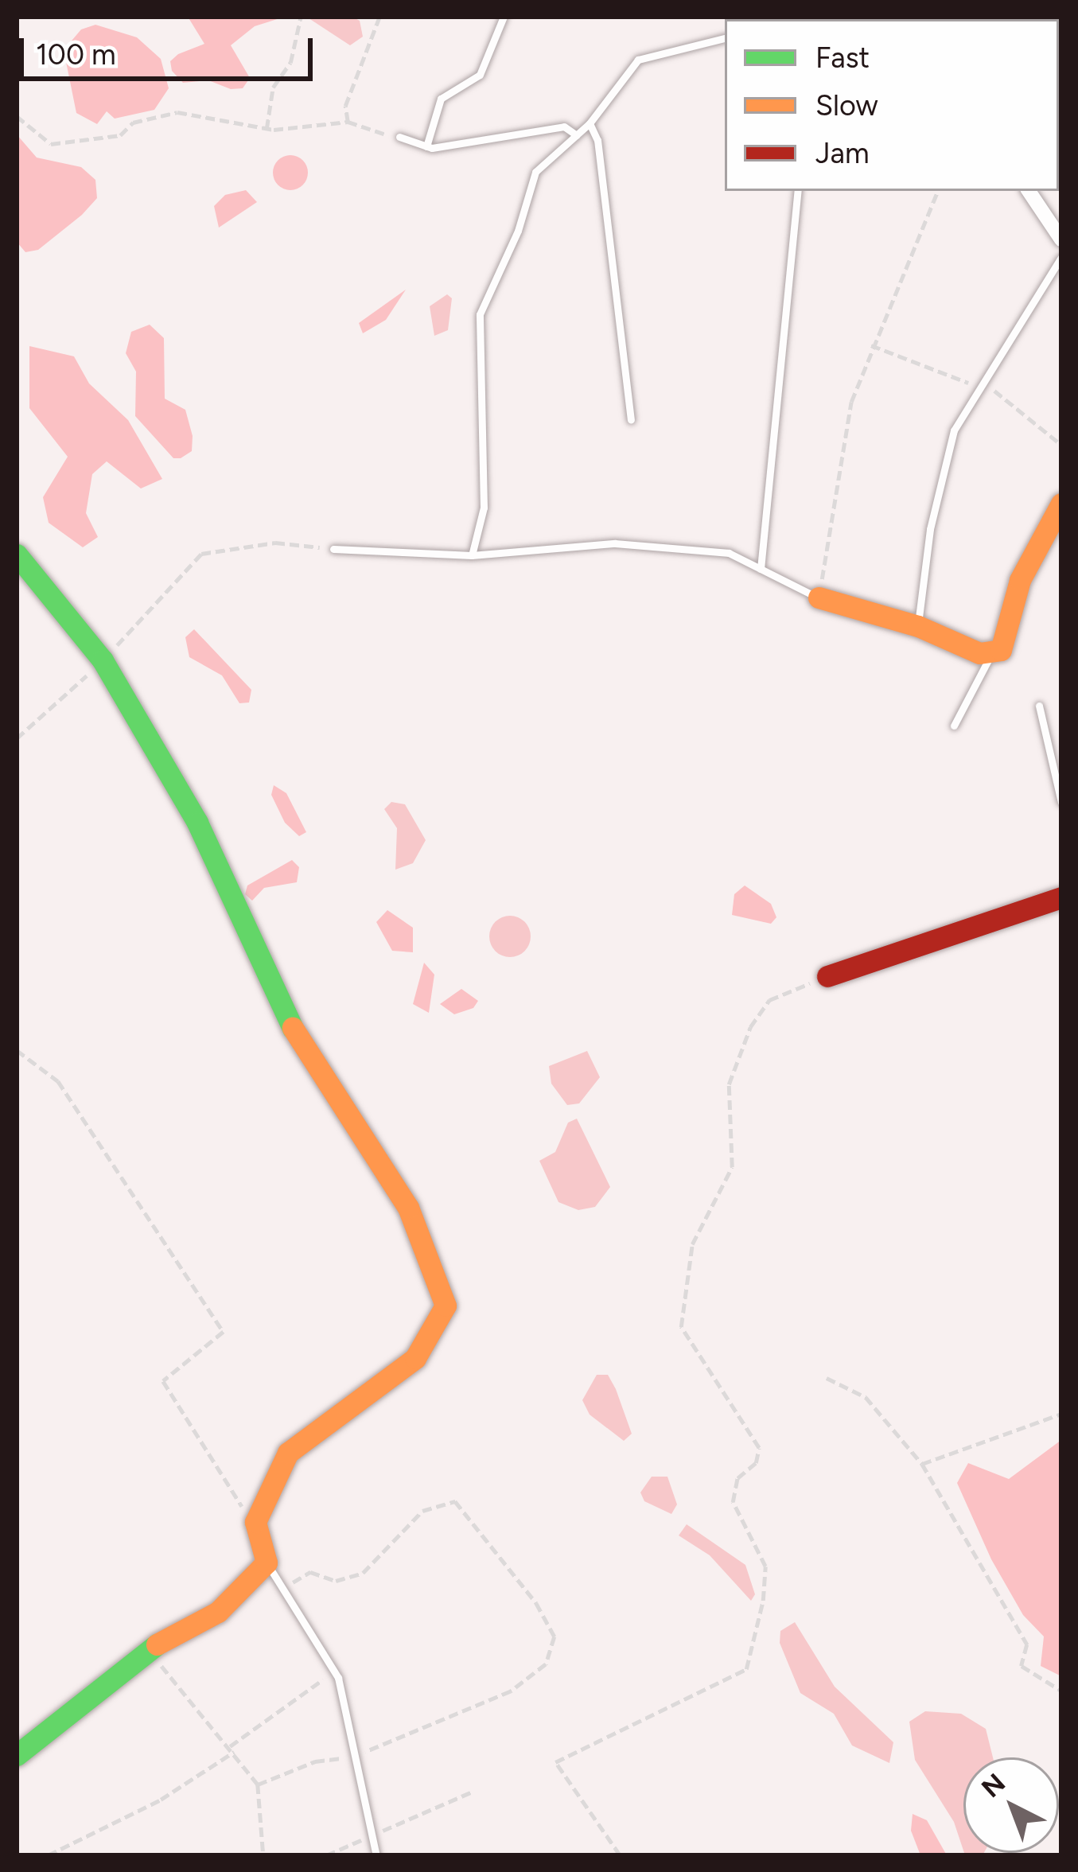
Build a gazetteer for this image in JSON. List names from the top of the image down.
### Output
{
  "legend": ["Fast", "Slow", "Jam"],
  "scale_bar": "100 m",
  "north": "top left"
}
